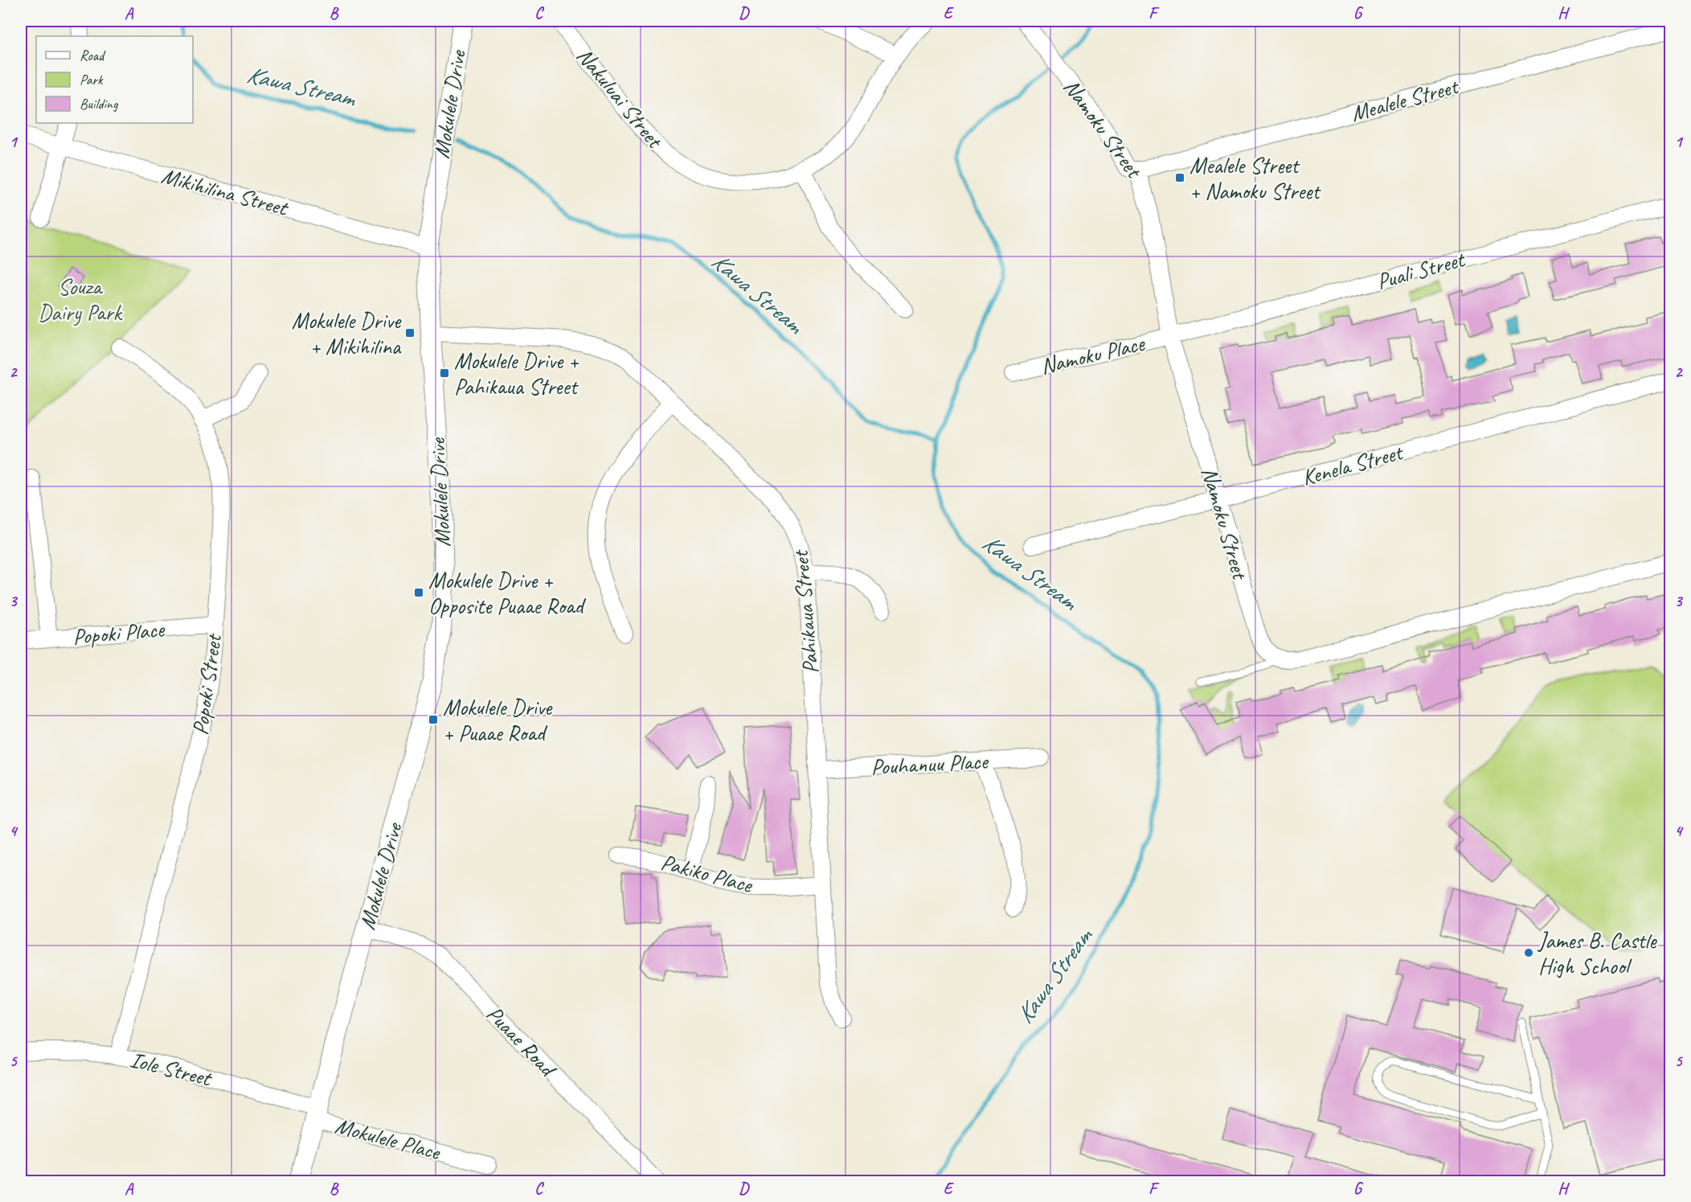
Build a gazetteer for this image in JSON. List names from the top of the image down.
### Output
{
  "streets": {
    "street": [
      "Nakuluai Street",
      "Mealele Street",
      "Mokulele Drive",
      "Namoku Street",
      "Mikihilina Street",
      "Puali Street",
      "Namoku Place",
      "Kenela Street",
      "Pahikaua Street",
      "Popoki Place",
      "Popoki Street",
      "Pouhanuu Place",
      "Pakiko Place",
      "Puaae Road",
      "Iole Street",
      "Mokulele Place"
    ]
  },
  "crossings": [
    ["Mealele Street", "Namoku Street"],
    ["Mokulele Drive", "Mikihilina Street"],
    ["Mokulele Drive", "Pahikaua Street"],
    ["Mokulele Drive", "Puaae Road"],
    ["Mokulele Drive", "Iole Street"],
    ["Mokulele Drive", "Mokulele Place"],
    ["Namoku Street", "Puali Street"],
    ["Namoku Street", "Namoku Place"],
    ["Namoku Street", "Kenela Street"],
    ["Puali Street", "Namoku Place"],
    ["Pahikaua Street", "Pouhanuu Place"],
    ["Pahikaua Street", "Pakiko Place"],
    ["Popoki Place", "Popoki Street"],
    ["Popoki Street", "Iole Street"],
    ["Iole Street", "Mokulele Place"]
  ],
  "water": ["Kawa Stream"],
  "parks": ["Souza Dairy Park"],
  "places": {
    "transit": [
      "Mealele Street + Namoku Street",
      "Mokulele Drive + Mikihilina",
      "Mokulele Drive + Pahikaua Street",
      "Mokulele Drive + Opposite Puaae Road",
      "Mokulele Drive + Puaae Road"
    ],
    "other": ["James B. Castle High School"]
  },
  "legend": ["Road", "Park", "Building"],
  "grid": {
    "columns": [
      "A",
      "B",
      "C",
      "D",
      "E",
      "F",
      "G",
      "H"
    ],
    "rows": [
      "1",
      "2",
      "3",
      "4",
      "5"
    ]
  }
}
